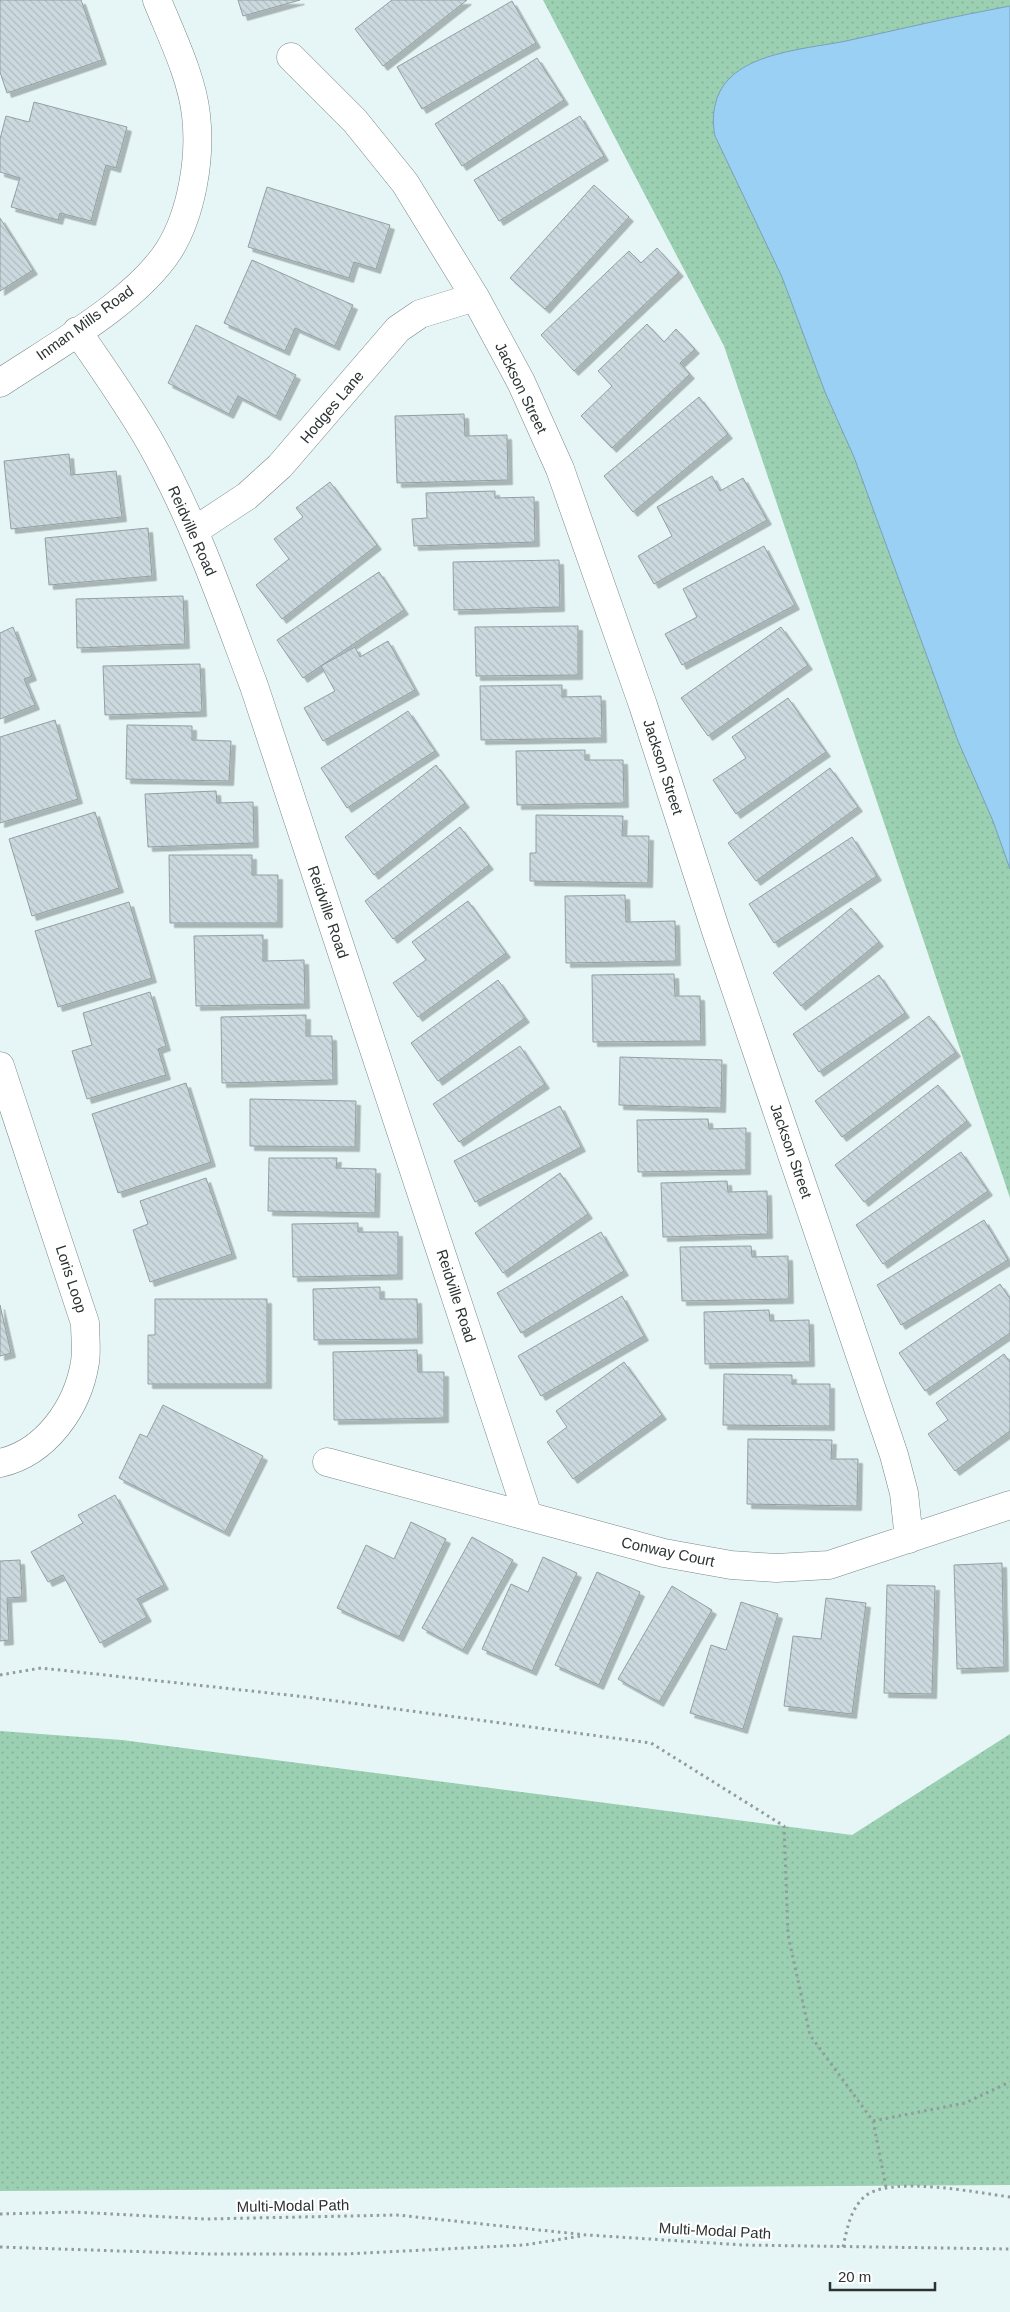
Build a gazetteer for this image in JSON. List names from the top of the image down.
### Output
{
  "streets": {
    "street": [
      "Inman Mills Road",
      "Jackson Street",
      "Hodges Lane",
      "Reidville Road",
      "Loris Loop",
      "Conway Court"
    ],
    "path": ["Multi-Modal Path"]
  },
  "crossings": [
    ["Inman Mills Road", "Reidville Road"],
    ["Jackson Street", "Hodges Lane"],
    ["Jackson Street", "Conway Court"],
    ["Hodges Lane", "Reidville Road"],
    ["Reidville Road", "Conway Court"]
  ],
  "scale_bar": "20 m"
}
